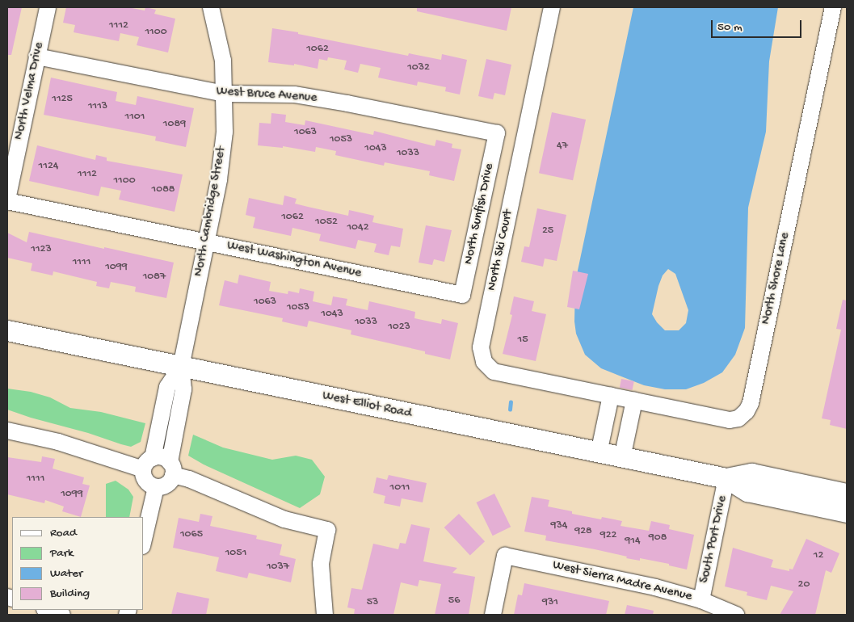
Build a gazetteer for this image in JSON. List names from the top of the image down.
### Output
{
  "streets": {
    "main road": ["West Elliot Road"],
    "street": [
      "North Velma Drive",
      "West Bruce Avenue",
      "North Cambridge Street",
      "North Sunfish Drive",
      "North Ski Court",
      "West Washington Avenue",
      "North Shore Lane",
      "South Port Drive",
      "West Sierra Madre Avenue"
    ]
  },
  "crossings": [
    ["North Velma Drive", "West Bruce Avenue"],
    ["North Velma Drive", "West Washington Avenue"],
    ["West Bruce Avenue", "North Cambridge Street"],
    ["West Bruce Avenue", "North Sunfish Drive"],
    ["North Cambridge Street", "West Washington Avenue"],
    ["North Cambridge Street", "West Elliot Road"],
    ["North Sunfish Drive", "West Washington Avenue"],
    ["North Ski Court", "North Shore Lane"],
    ["West Elliot Road", "South Port Drive"],
    ["South Port Drive", "West Sierra Madre Avenue"]
  ],
  "house_numbers": [
    "1112",
    "1100",
    "1062",
    "1032",
    "1125",
    "1113",
    "1101",
    "1089",
    "1063",
    "1053",
    "47",
    "1043",
    "1033",
    "1124",
    "1112",
    "1100",
    "1088",
    "1062",
    "1052",
    "1042",
    "25",
    "1123",
    "1111",
    "1099",
    "1087",
    "1063",
    "1053",
    "1043",
    "1033",
    "1023",
    "15",
    "1111",
    "1011",
    "1099",
    "934",
    "928",
    "1065",
    "922",
    "908",
    "914",
    "1051",
    "12",
    "1037",
    "20",
    "56",
    "53",
    "931"
  ],
  "legend": [
    "Road",
    "Park",
    "Water",
    "Building"
  ],
  "scale_bar": "50 m"
}
